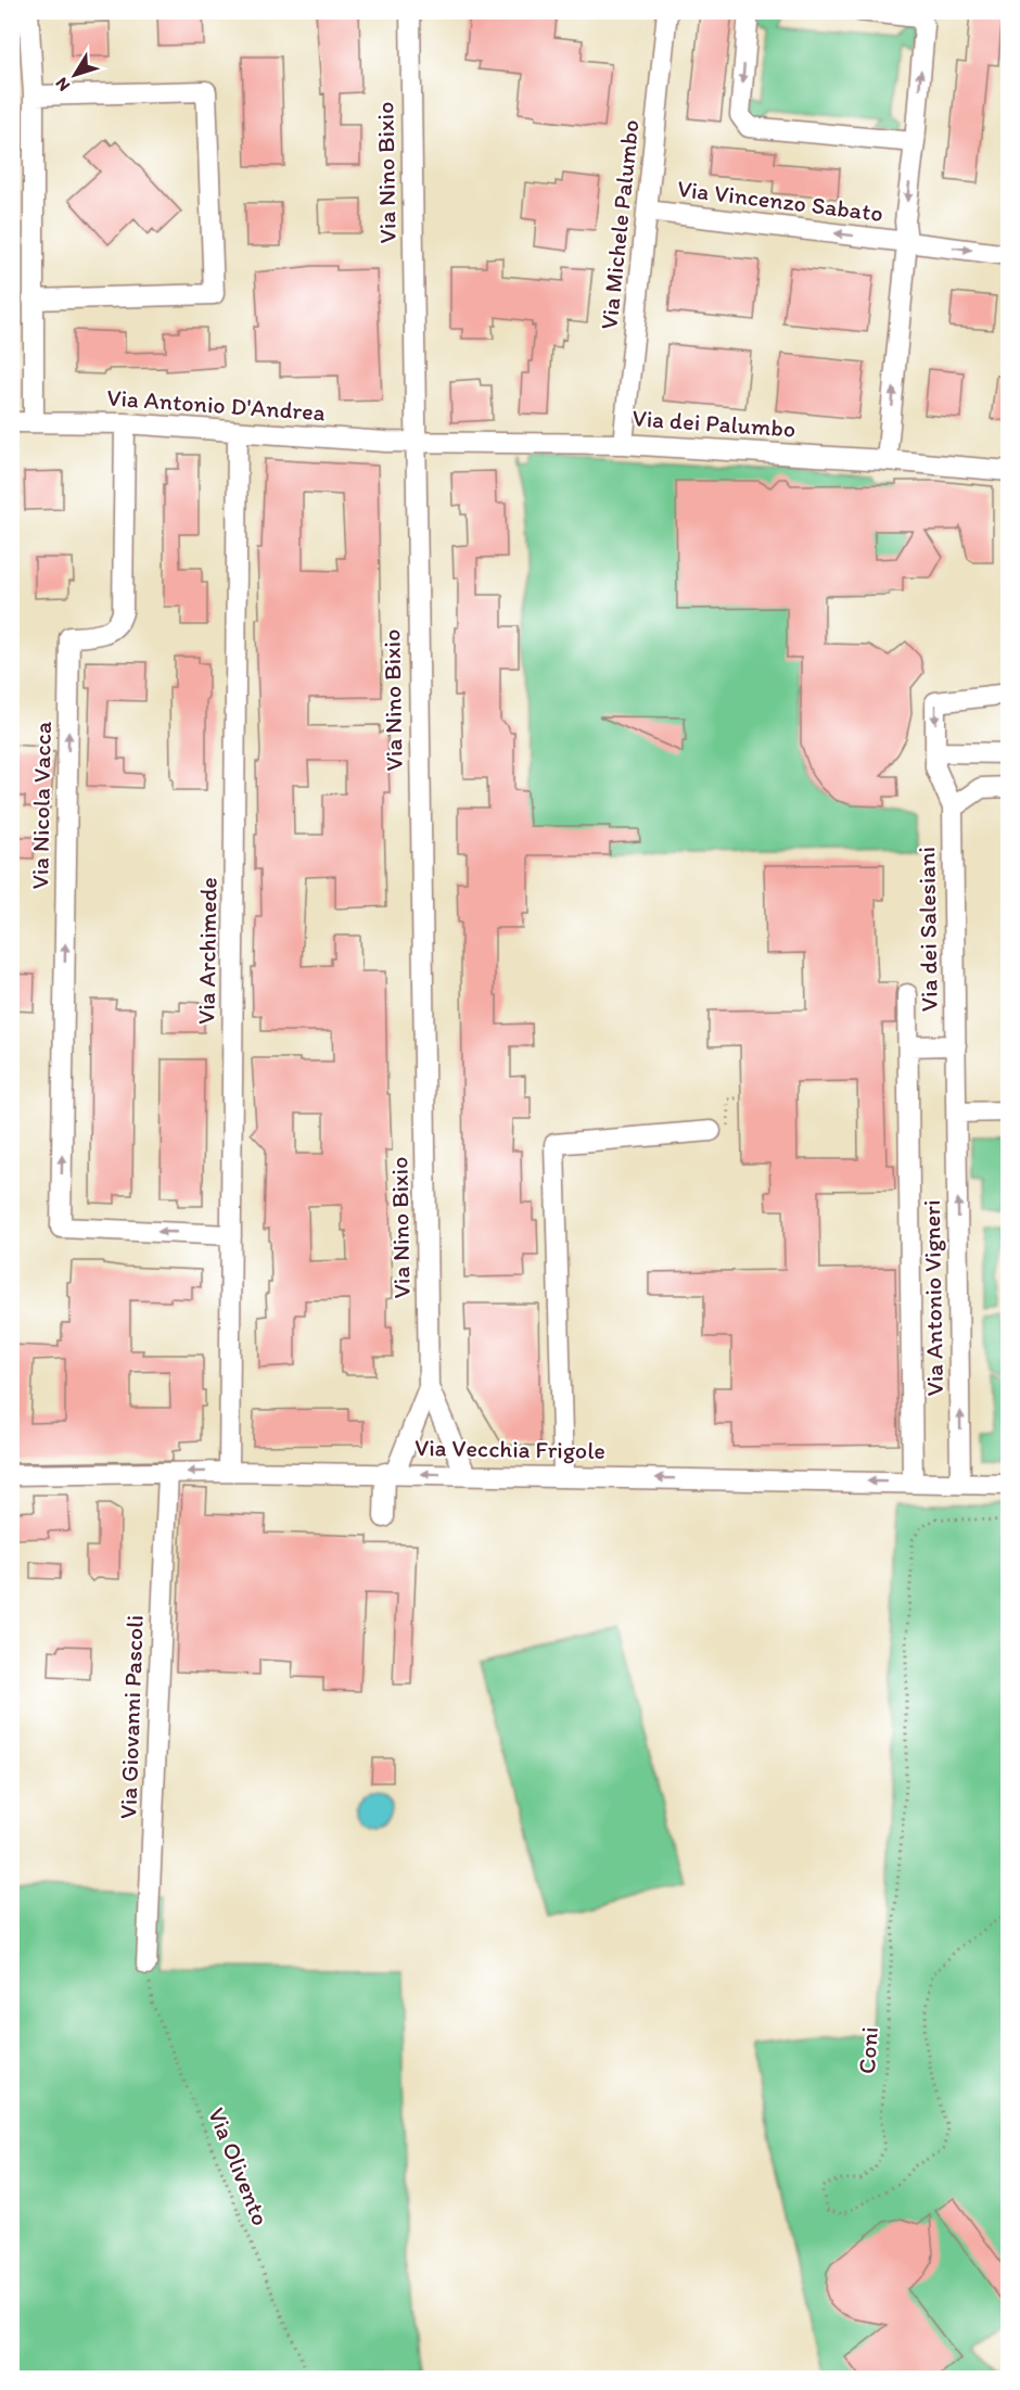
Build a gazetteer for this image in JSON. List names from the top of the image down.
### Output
{
  "streets": {
    "street": [
      "Via Nino Bixio",
      "Via Vincenzo Sabato",
      "Via Michele Palumbo",
      "Via Antonio D'Andrea",
      "Via dei Palumbo",
      "Via Nicola Vacca",
      "Via dei Salesiani",
      "Via Archimede",
      "Via Antonio Vigneri",
      "Via Vecchia Frigole",
      "Via Giovanni Pascoli"
    ],
    "path": ["Coni", "Via Olivento"]
  },
  "crossings": [
    ["Via Nino Bixio", "Via Antonio D'Andrea"],
    ["Via Nino Bixio", "Via dei Palumbo"],
    ["Via Nino Bixio", "Via Vecchia Frigole"],
    ["Via Vincenzo Sabato", "Via Michele Palumbo"],
    ["Via Michele Palumbo", "Via dei Palumbo"],
    ["Via Antonio D'Andrea", "Via dei Palumbo"],
    ["Via Antonio D'Andrea", "Via Nicola Vacca"],
    ["Via Antonio D'Andrea", "Via Archimede"],
    ["Via Nicola Vacca", "Via Archimede"],
    ["Via dei Salesiani", "Via Antonio Vigneri"],
    ["Via Archimede", "Via Vecchia Frigole"],
    ["Via Antonio Vigneri", "Via Vecchia Frigole"],
    ["Via Vecchia Frigole", "Via Giovanni Pascoli"],
    ["Via Giovanni Pascoli", "Via Olivento"]
  ],
  "one_way": ["Via Nicola Vacca", "Via Vecchia Frigole"],
  "north": "bottom left"
}
